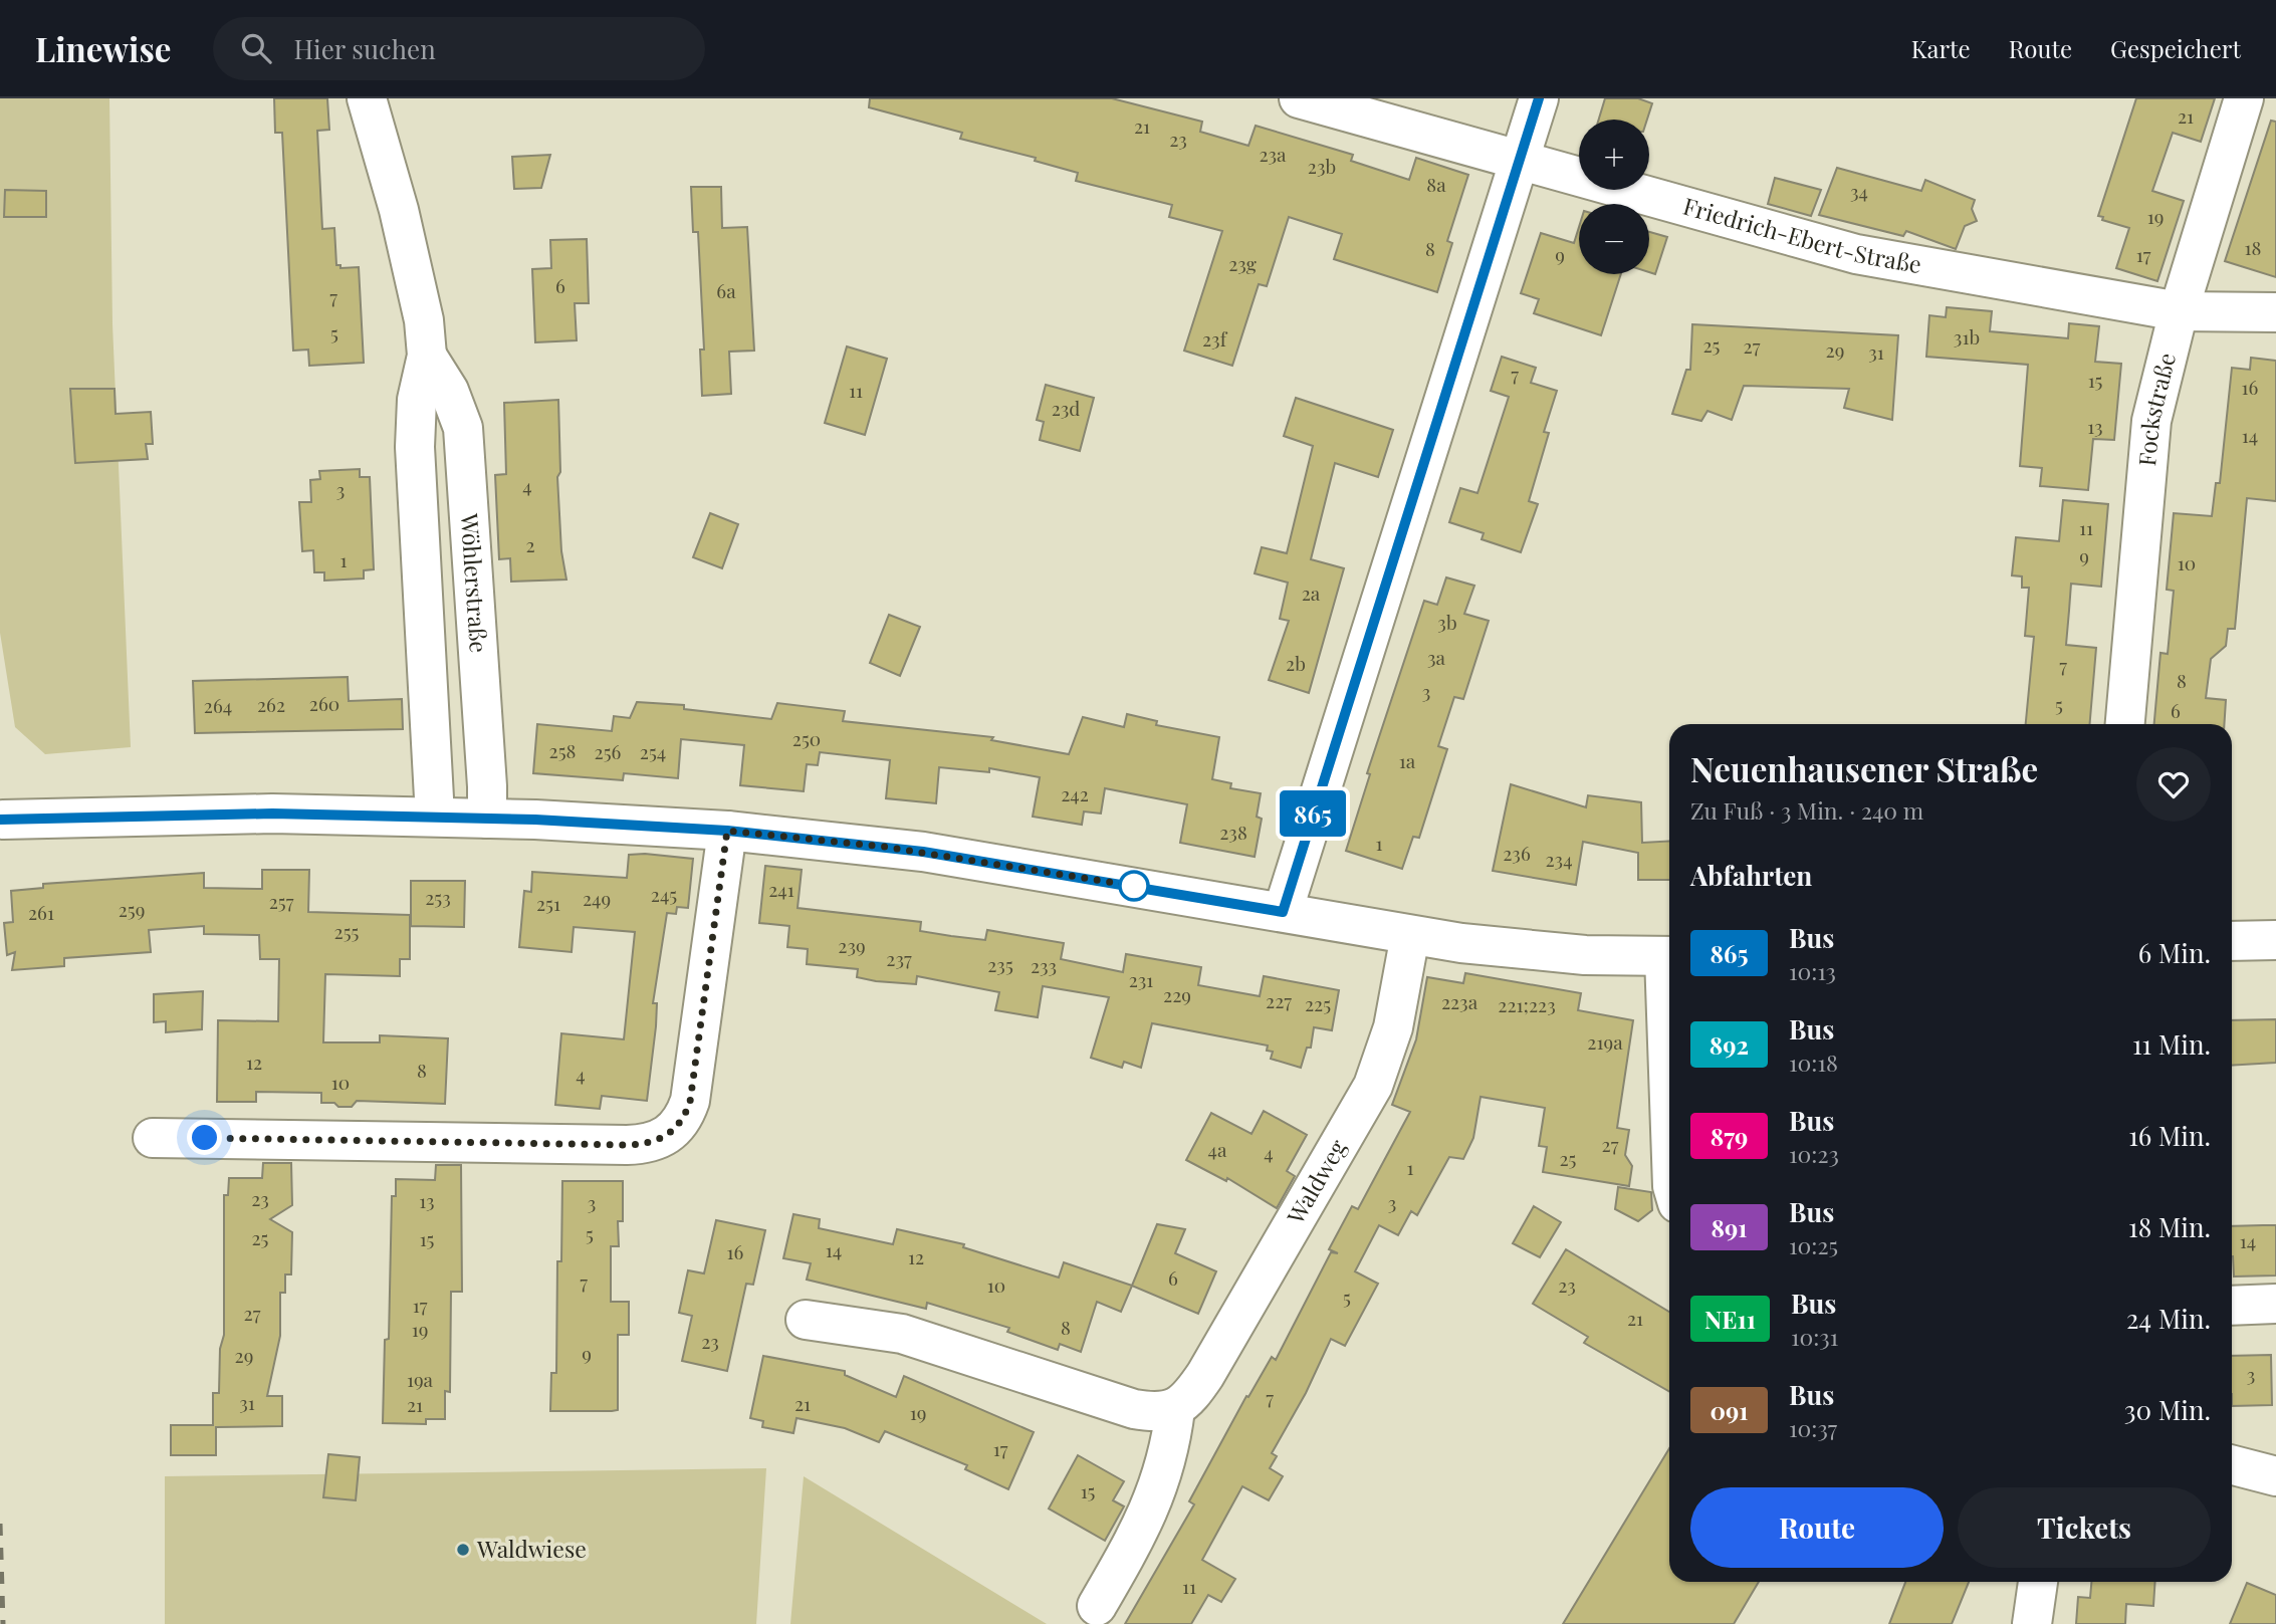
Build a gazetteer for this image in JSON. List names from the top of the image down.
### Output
{
  "streets": {
    "street": [
      "Friedrich-Ebert-Straße",
      "Fockstraße",
      "Wöhlerstraße",
      "Waldweg"
    ]
  },
  "crossings": [
    ["Friedrich-Ebert-Straße", "Fockstraße"]
  ],
  "places": ["Waldwiese"],
  "lines": ["bus line 865"],
  "house_numbers": [
    "21",
    "21",
    "23",
    "23a",
    "23b",
    "8a",
    "34",
    "19",
    "18",
    "8",
    "9",
    "17",
    "23g",
    "6",
    "6a",
    "7",
    "5",
    "31b",
    "23f",
    "25",
    "27",
    "29",
    "31",
    "7",
    "15",
    "16",
    "11",
    "23d",
    "13",
    "14",
    "4",
    "3",
    "11",
    "2",
    "9",
    "1",
    "10",
    "2a",
    "3b",
    "3a",
    "2b",
    "7",
    "8",
    "3",
    "260",
    "262",
    "5",
    "264",
    "6",
    "250",
    "258",
    "256",
    "254",
    "1a",
    "242",
    "238",
    "1",
    "236",
    "234",
    "241",
    "245",
    "253",
    "249",
    "257",
    "251",
    "259",
    "261",
    "255",
    "239",
    "237",
    "235",
    "233",
    "231",
    "229",
    "227",
    "223a",
    "225",
    "221;223",
    "219a",
    "12",
    "8",
    "4",
    "10",
    "27",
    "4a",
    "4",
    "25",
    "1",
    "23",
    "13",
    "3",
    "3",
    "5",
    "25",
    "15",
    "14",
    "14",
    "16",
    "12",
    "6",
    "7",
    "10",
    "23",
    "5",
    "17",
    "27",
    "21",
    "8",
    "19",
    "23",
    "9",
    "29",
    "3",
    "19a",
    "7",
    "31",
    "21",
    "21",
    "19",
    "17",
    "15",
    "11"
  ],
  "page": {
    "header": "Linewise",
    "search": "Hier suchen",
    "nav": ["Karte", "Route", "Gespeichert"],
    "on_map": "865",
    "map_buttons": ["+", "−"],
    "heading": [
      ["Neuenhausener Straße", "Zu Fuß · 3 Min. · 240 m"],
      "Abfahrten"
    ],
    "list": [
      {
        "mark": "865",
        "name": "Bus",
        "note": "10:13",
        "value": "6 Min."
      },
      {
        "mark": "892",
        "name": "Bus",
        "note": "10:18",
        "value": "11 Min."
      },
      {
        "mark": "879",
        "name": "Bus",
        "note": "10:23",
        "value": "16 Min."
      },
      {
        "mark": "891",
        "name": "Bus",
        "note": "10:25",
        "value": "18 Min."
      },
      {
        "mark": "NE11",
        "name": "Bus",
        "note": "10:31",
        "value": "24 Min."
      },
      {
        "mark": "091",
        "name": "Bus",
        "note": "10:37",
        "value": "30 Min."
      }
    ],
    "buttons": ["Route", "Tickets"]
  }
}
